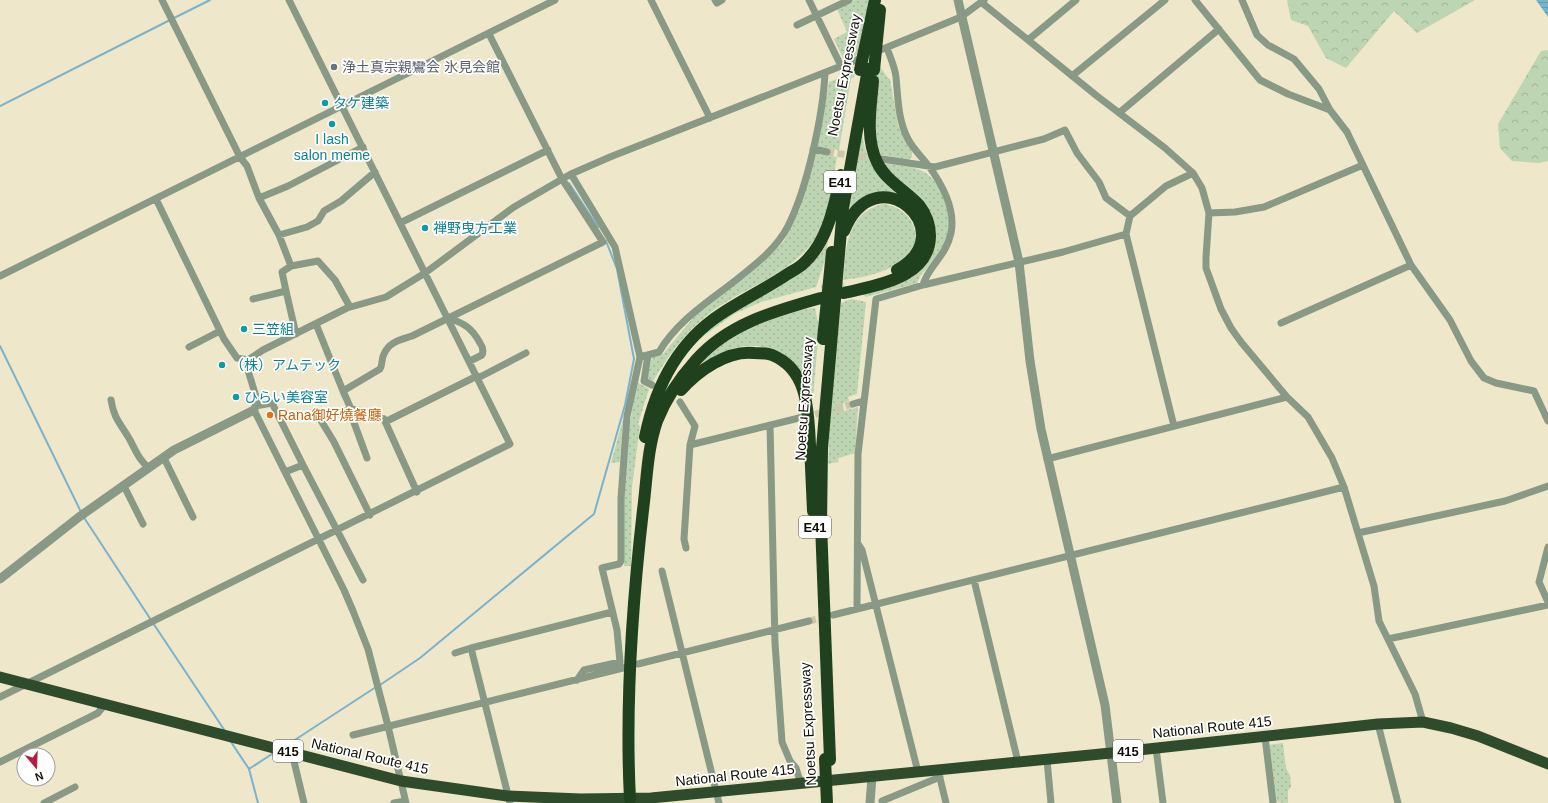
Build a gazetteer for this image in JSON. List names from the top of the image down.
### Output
{
  "streets": {
    "highway": [
      "Noetsu Expressway",
      "E41",
      "National Route 415",
      "415"
    ]
  },
  "places": [
    "浄土真宗親鸞会 氷見会館",
    "タケ建築",
    "I lash salon meme",
    "禅野曳方工業",
    "三笠組",
    "（株）アムテック",
    "ひらい美容室",
    "Rana御好燒餐廳"
  ],
  "north": "bottom"
}
